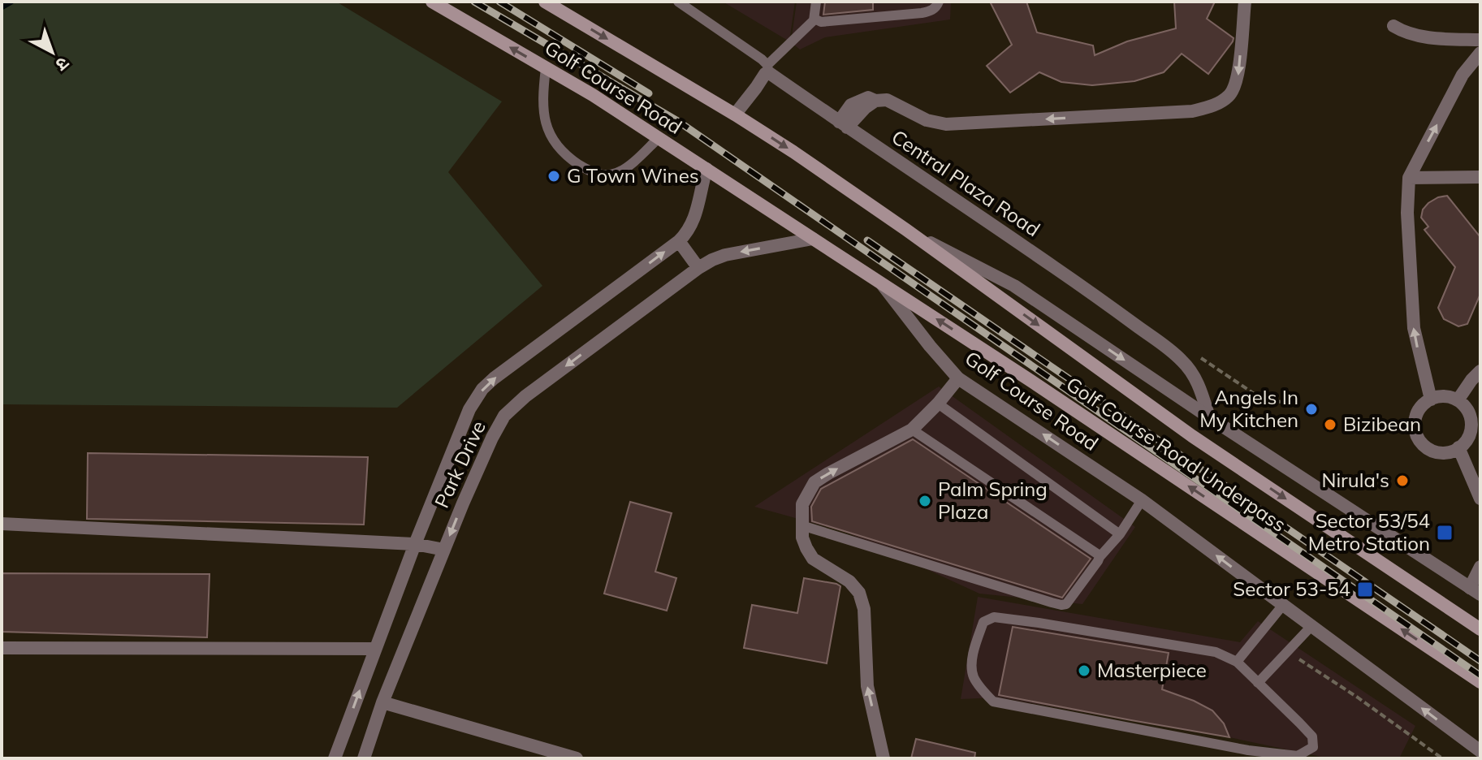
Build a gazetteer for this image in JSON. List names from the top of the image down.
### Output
{
  "streets": {
    "main road": ["Golf Course Road", "Golf Course Road Underpass"],
    "street": ["Central Plaza Road", "Park Drive"]
  },
  "crossings": [
    ["Golf Course Road", "Central Plaza Road"],
    ["Golf Course Road", "Golf Course Road Underpass"],
    ["Golf Course Road", "Park Drive"]
  ],
  "places": {
    "other": [
      "G Town Wines",
      "Angels In My Kitchen",
      "Bizibean",
      "Nirula's",
      "Palm Spring Plaza",
      "Masterpiece"
    ],
    "transit": ["Sector 53/54 Metro Station", "Sector 53-54"]
  },
  "north": "bottom right"
}
